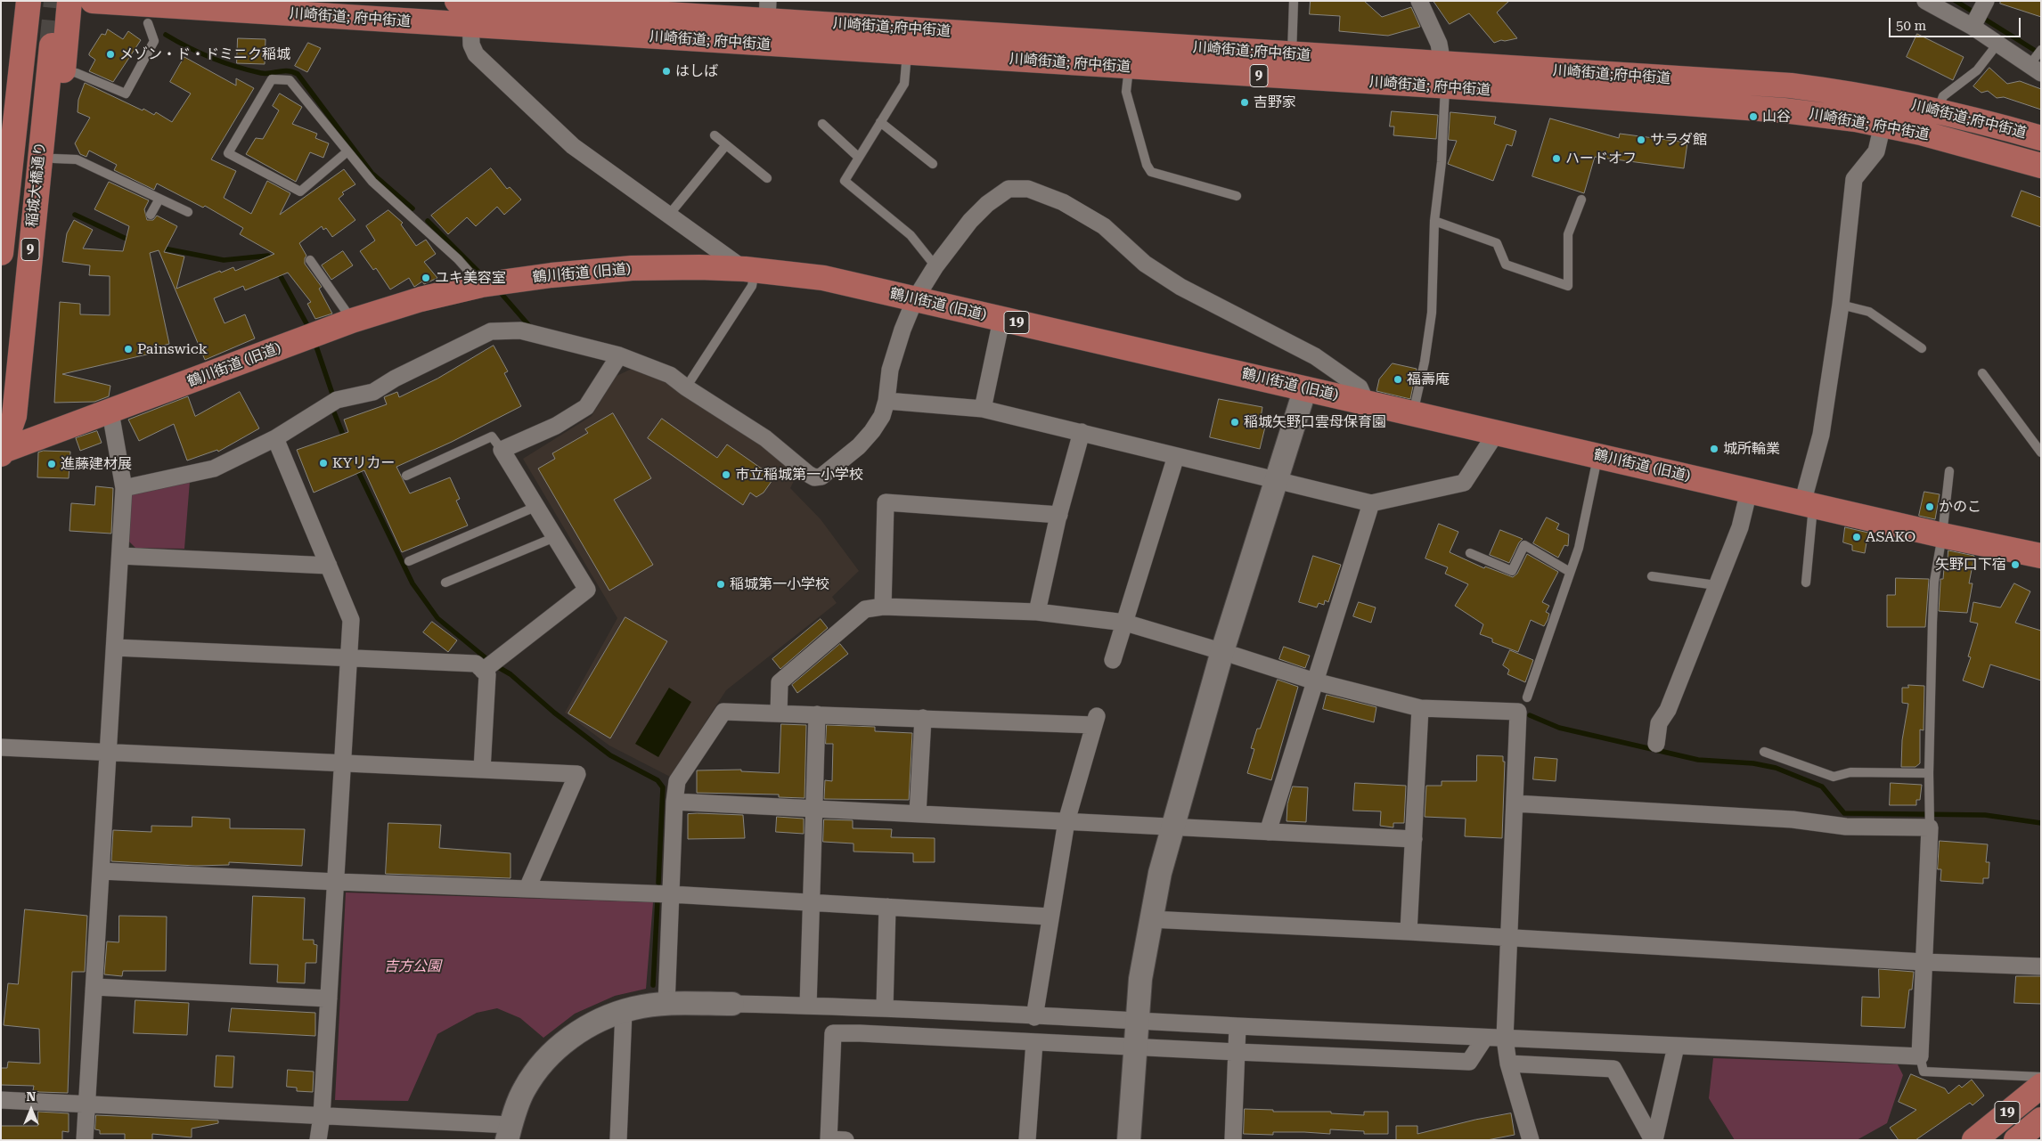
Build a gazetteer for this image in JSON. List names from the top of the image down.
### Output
{
  "streets": {
    "main road": [
      "川崎街道; 府中街道",
      "川崎街道;府中街道",
      "9",
      "稲城大橋通り",
      "鶴川街道 (旧道)",
      "19"
    ]
  },
  "crossings": [
    ["川崎街道; 府中街道", "川崎街道;府中街道"],
    ["9", "稲城大橋通り"],
    ["稲城大橋通り", "鶴川街道 (旧道)"]
  ],
  "parks": ["吉方公園"],
  "places": [
    "メゾン・ド・ドミニク稲城",
    "はしば",
    "吉野家",
    "山谷",
    "サラダ館",
    "ハードオフ",
    "ユキ美容室",
    "Painswick",
    "福壽庵",
    "稲城矢野口雲母保育園",
    "城所輪業",
    "KYリカー",
    "進藤建材展",
    "市立稲城第一小学校",
    "かのこ",
    "ASAKO",
    "矢野口下宿",
    "稲城第一小学校"
  ],
  "scale_bar": "50 m",
  "north": "top"
}
